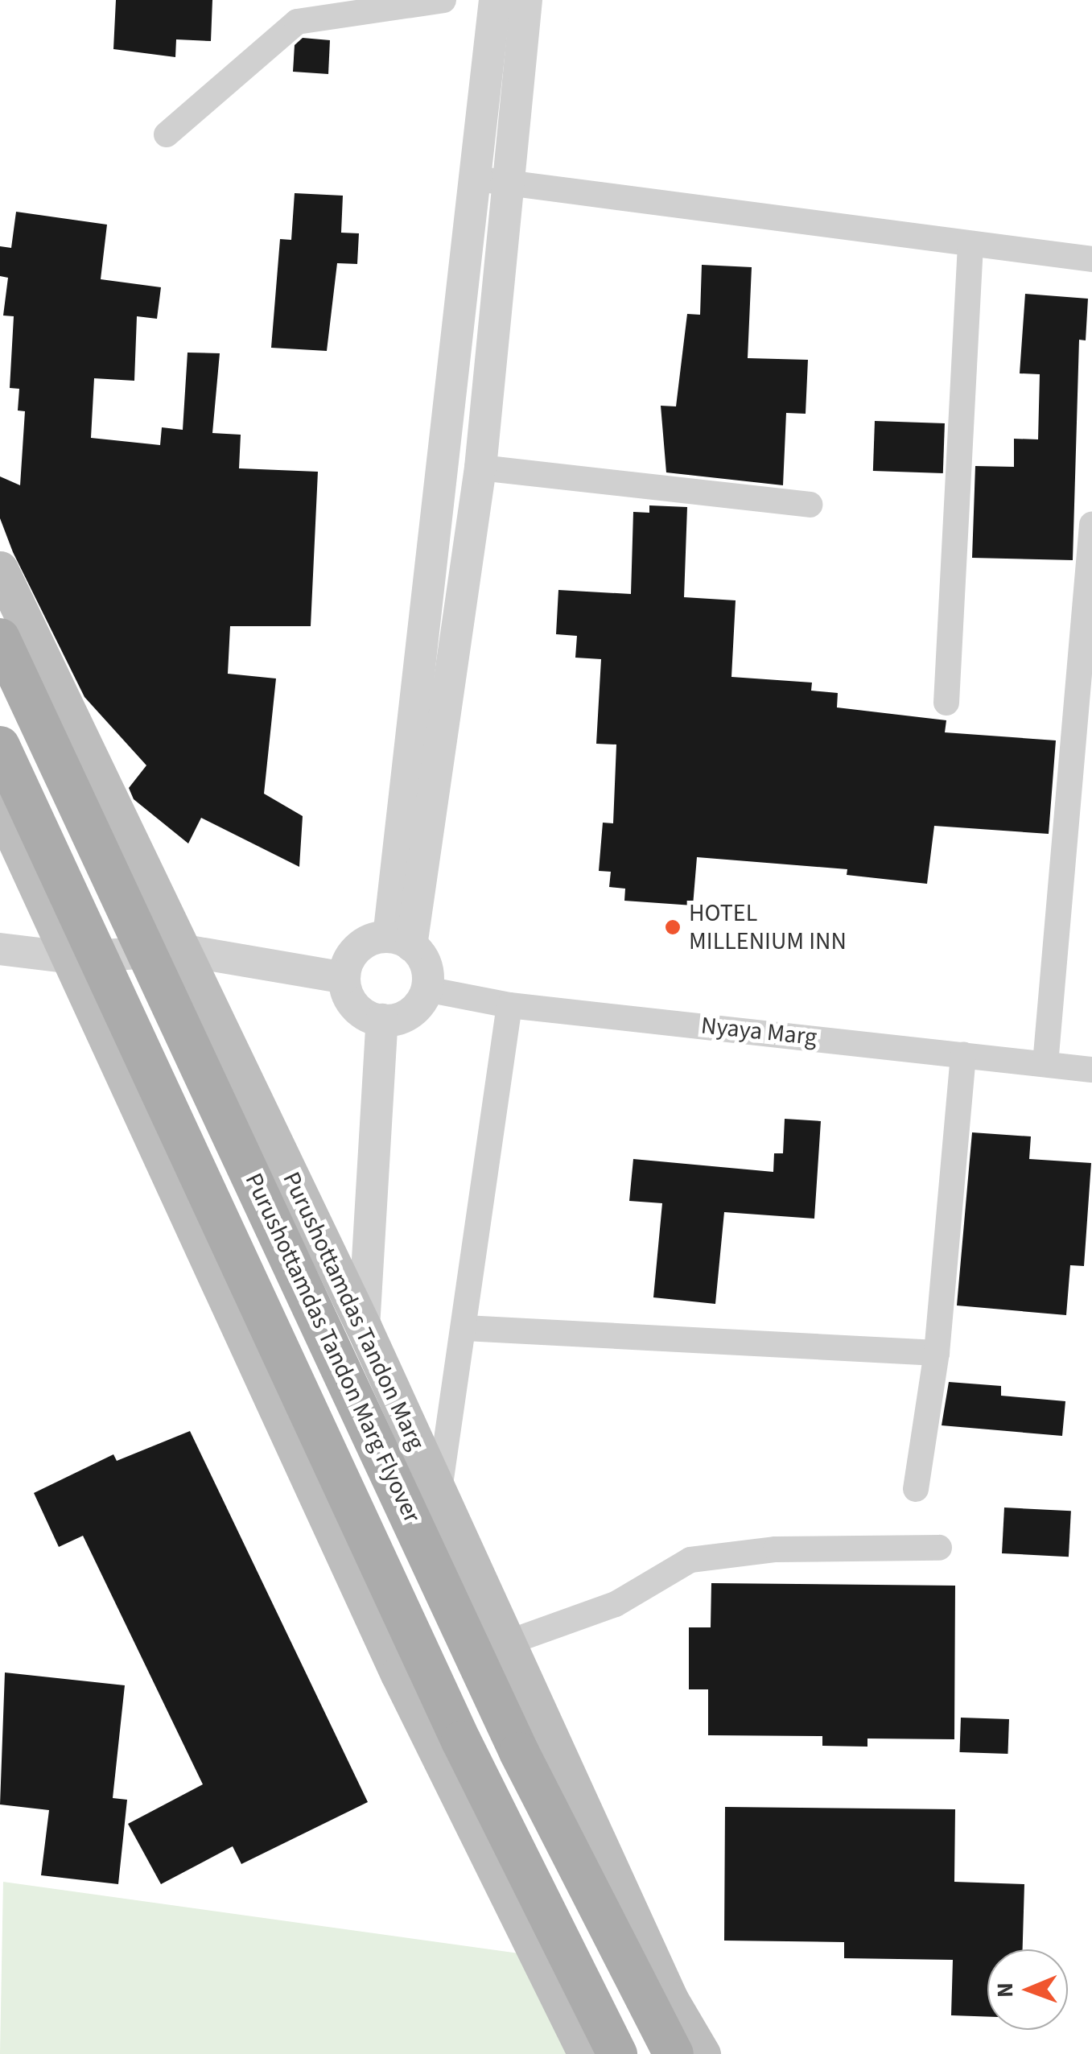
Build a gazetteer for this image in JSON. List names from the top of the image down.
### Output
{
  "streets": {
    "main road": ["Purushottamdas Tandon Marg", "Purushottamdas Tandon Marg Flyover"],
    "street": ["Nyaya Marg"]
  },
  "places": ["HOTEL MILLENIUM INN"],
  "north": "left"
}
